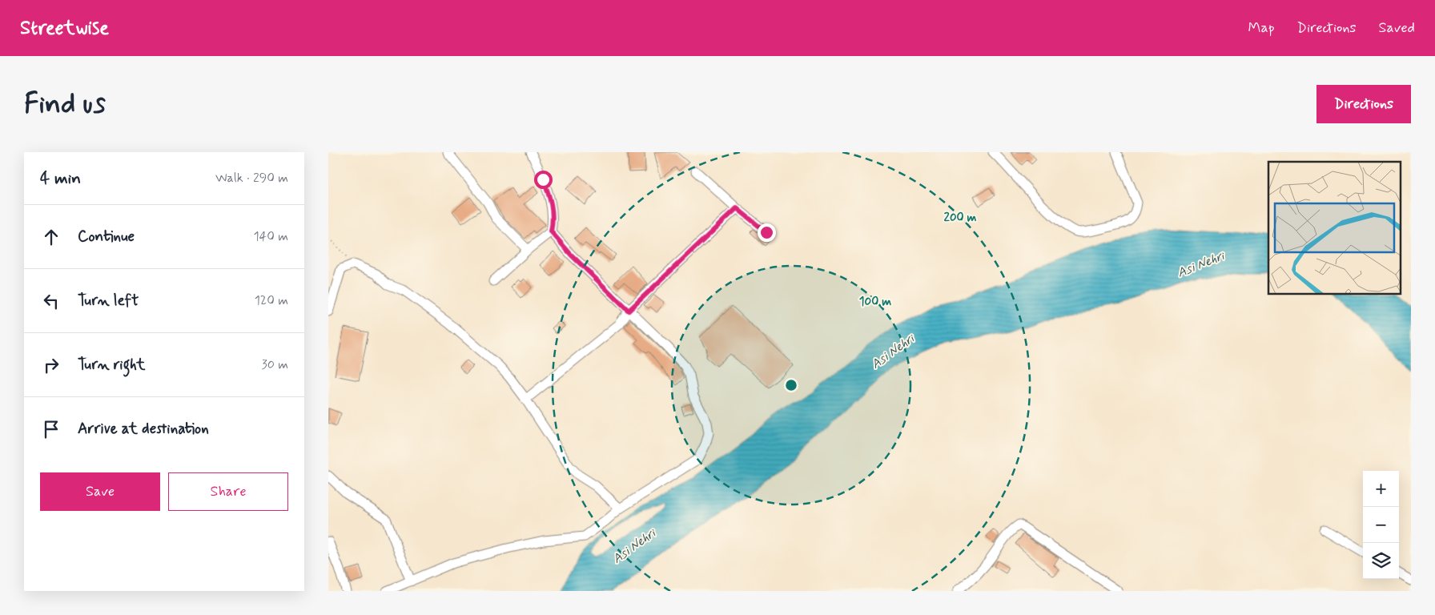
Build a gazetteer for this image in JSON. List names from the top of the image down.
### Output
{
  "water": ["Asi Nehri"],
  "page": {
    "header": "Streetwise",
    "nav": ["Map", "Directions", "Saved"],
    "buttons": [
      "Directions",
      ["Save", "Share"]
    ],
    "title": "Find us",
    "heading": ["4 min", "Walk · 290 m"],
    "list": [
      ["Continue", "140 m"],
      ["Turn left", "120 m"],
      ["Turn right", "30 m"],
      "Arrive at destination"
    ],
    "map_buttons": ["+", "−"]
  },
  "rings": ["200 m", "100 m"]
}
